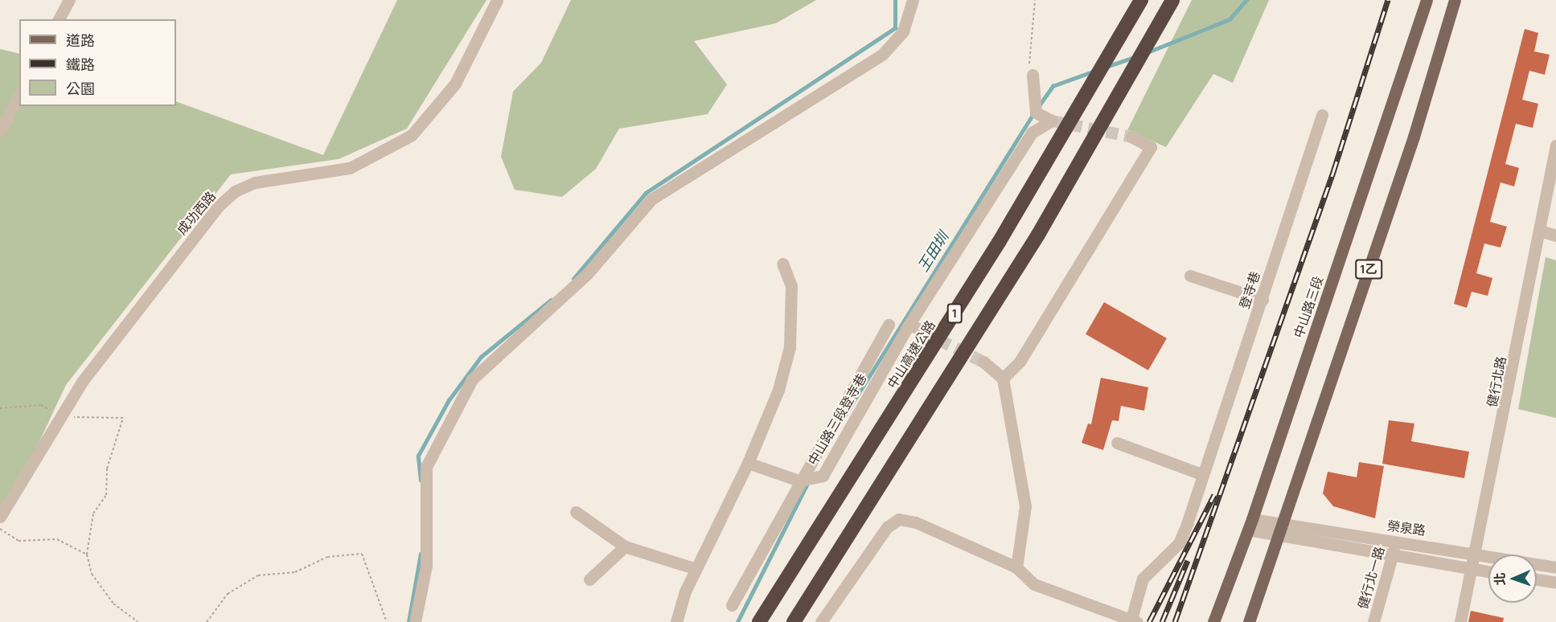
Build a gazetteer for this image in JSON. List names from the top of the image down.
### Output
{
  "streets": {
    "highway": ["1", "中山高速公路"],
    "main road": ["1乙", "中山路三段"],
    "street": [
      "成功西路",
      "登寺巷",
      "健行北路",
      "中山路三段登寺巷",
      "榮泉路",
      "健行北一路"
    ]
  },
  "crossings": [
    ["1乙", "榮泉路"],
    ["中山路三段", "榮泉路"],
    ["健行北路", "榮泉路"],
    ["榮泉路", "健行北一路"]
  ],
  "water": ["王田圳"],
  "legend": ["道路", "鐵路", "公園"],
  "north": "left"
}
